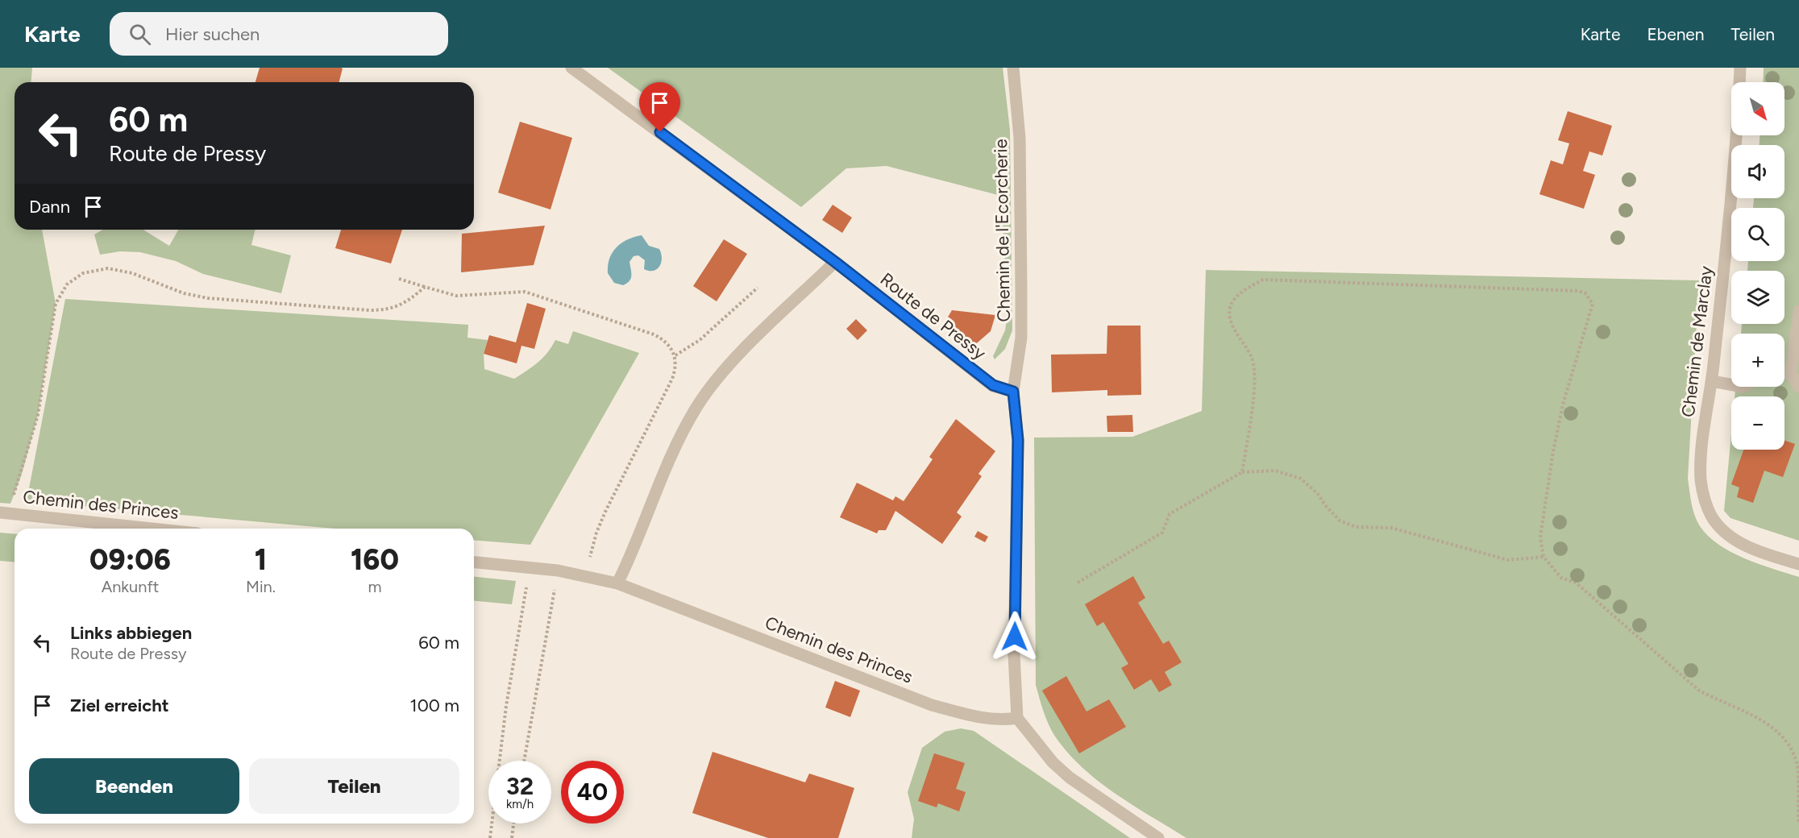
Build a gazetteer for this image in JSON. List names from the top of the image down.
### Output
{
  "streets": {
    "street": [
      "Chemin de l'Ecorcherie",
      "Route de Pressy",
      "Chemin de Marclay",
      "Chemin des Princes"
    ]
  },
  "crossings": [
    ["Chemin de l'Ecorcherie", "Route de Pressy"]
  ],
  "north": "bottom right",
  "page": {
    "header": "Karte",
    "search": "Hier suchen",
    "nav": ["Karte", "Ebenen", "Teilen"],
    "map_buttons": ["+", "−"],
    "turn": ["60 m", "Route de Pressy"],
    "then": "Dann",
    "eta": [
      "09:06",
      "Ankunft",
      "1",
      "Min.",
      "160",
      "m"
    ],
    "list": [
      {
        "name": "Links abbiegen",
        "note": "Route de Pressy",
        "value": "60 m"
      },
      {
        "name": "Ziel erreicht",
        "value": "100 m"
      }
    ],
    "buttons": ["Beenden", "Teilen"],
    "speed": "32 km/h",
    "limit": "40"
  }
}
